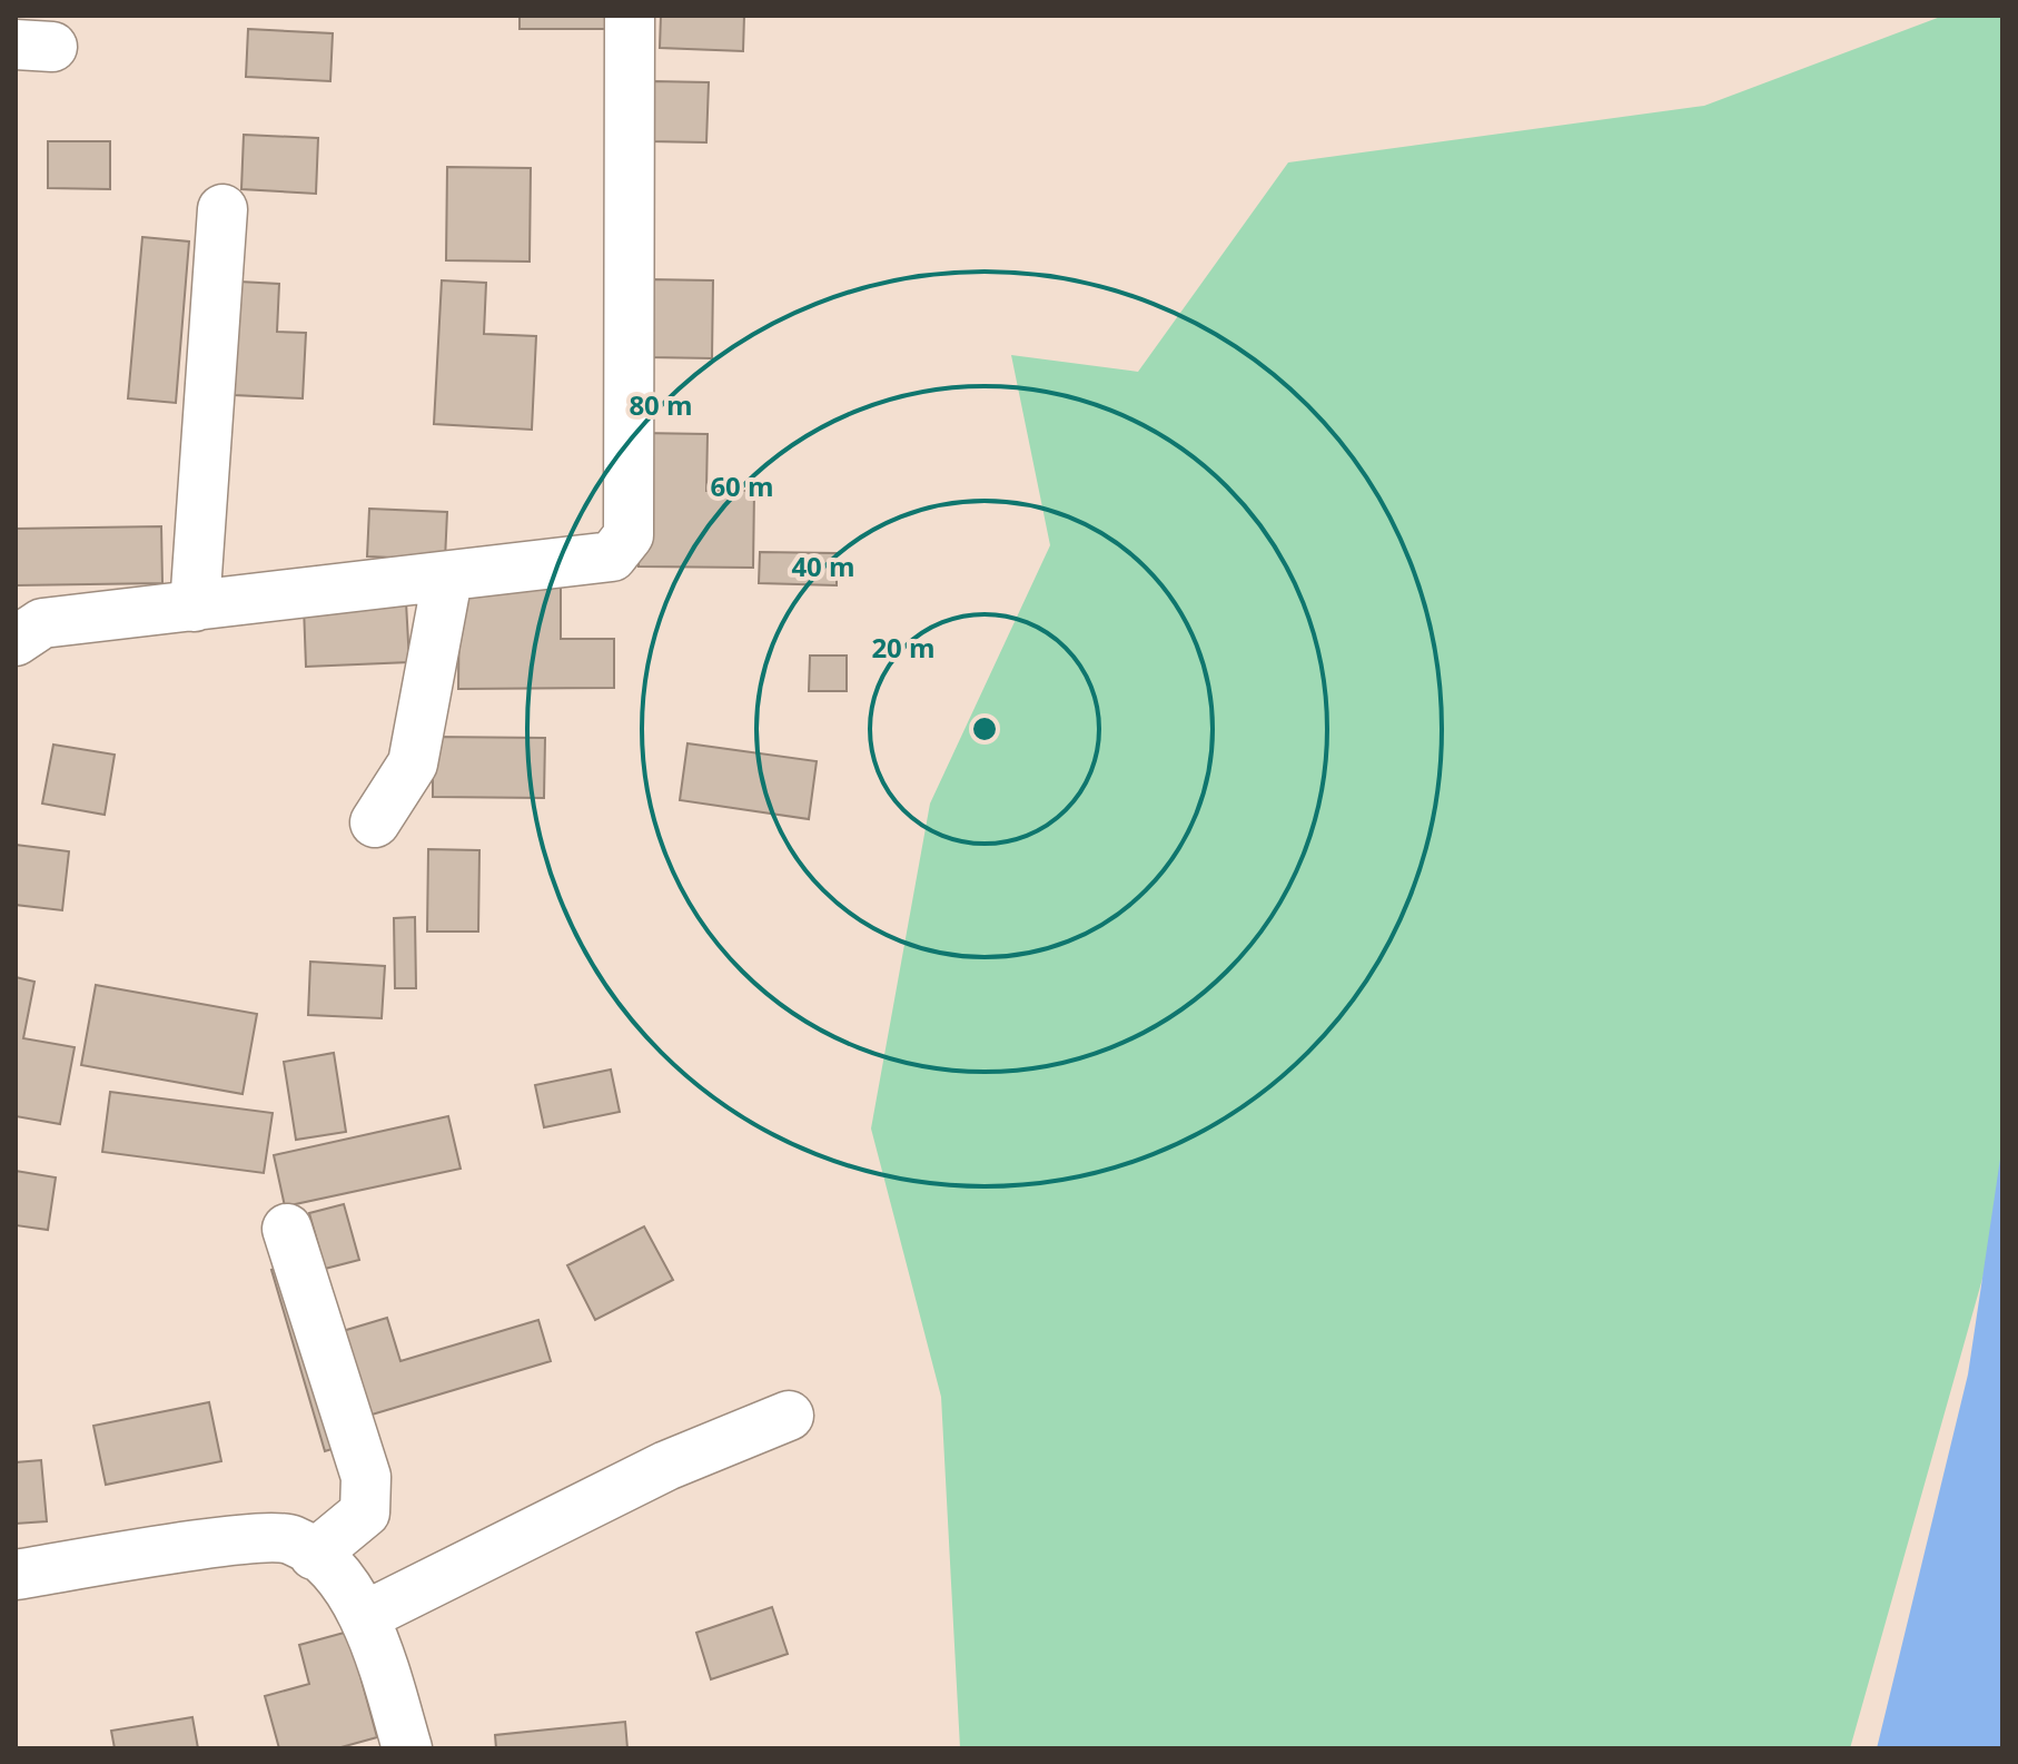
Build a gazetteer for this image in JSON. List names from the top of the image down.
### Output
{
  "rings": [
    "80 m",
    "60 m",
    "40 m",
    "20 m"
  ]
}
